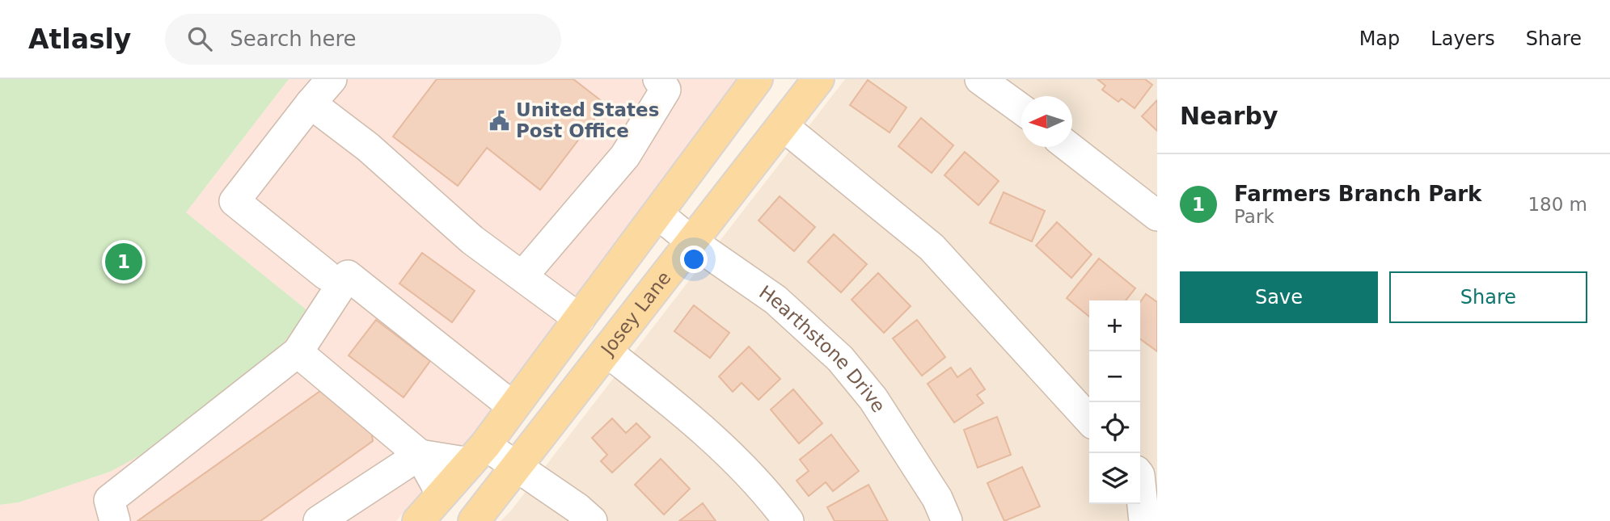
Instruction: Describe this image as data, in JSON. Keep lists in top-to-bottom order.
{
  "streets": {
    "main road": ["Josey Lane"],
    "street": ["Hearthstone Drive"]
  },
  "crossings": [
    ["Josey Lane", "Hearthstone Drive"]
  ],
  "places": {
    "public building": ["United States Post Office"]
  },
  "north": "left",
  "page": {
    "header": "Atlasly",
    "search": "Search here",
    "nav": ["Map", "Layers", "Share"],
    "heading": "Nearby",
    "list": [
      {
        "mark": "1",
        "name": "Farmers Branch Park",
        "note": "Park",
        "value": "180 m"
      }
    ],
    "pins": "1",
    "buttons": ["Save", "Share"],
    "map_buttons": ["+", "−"]
  }
}
